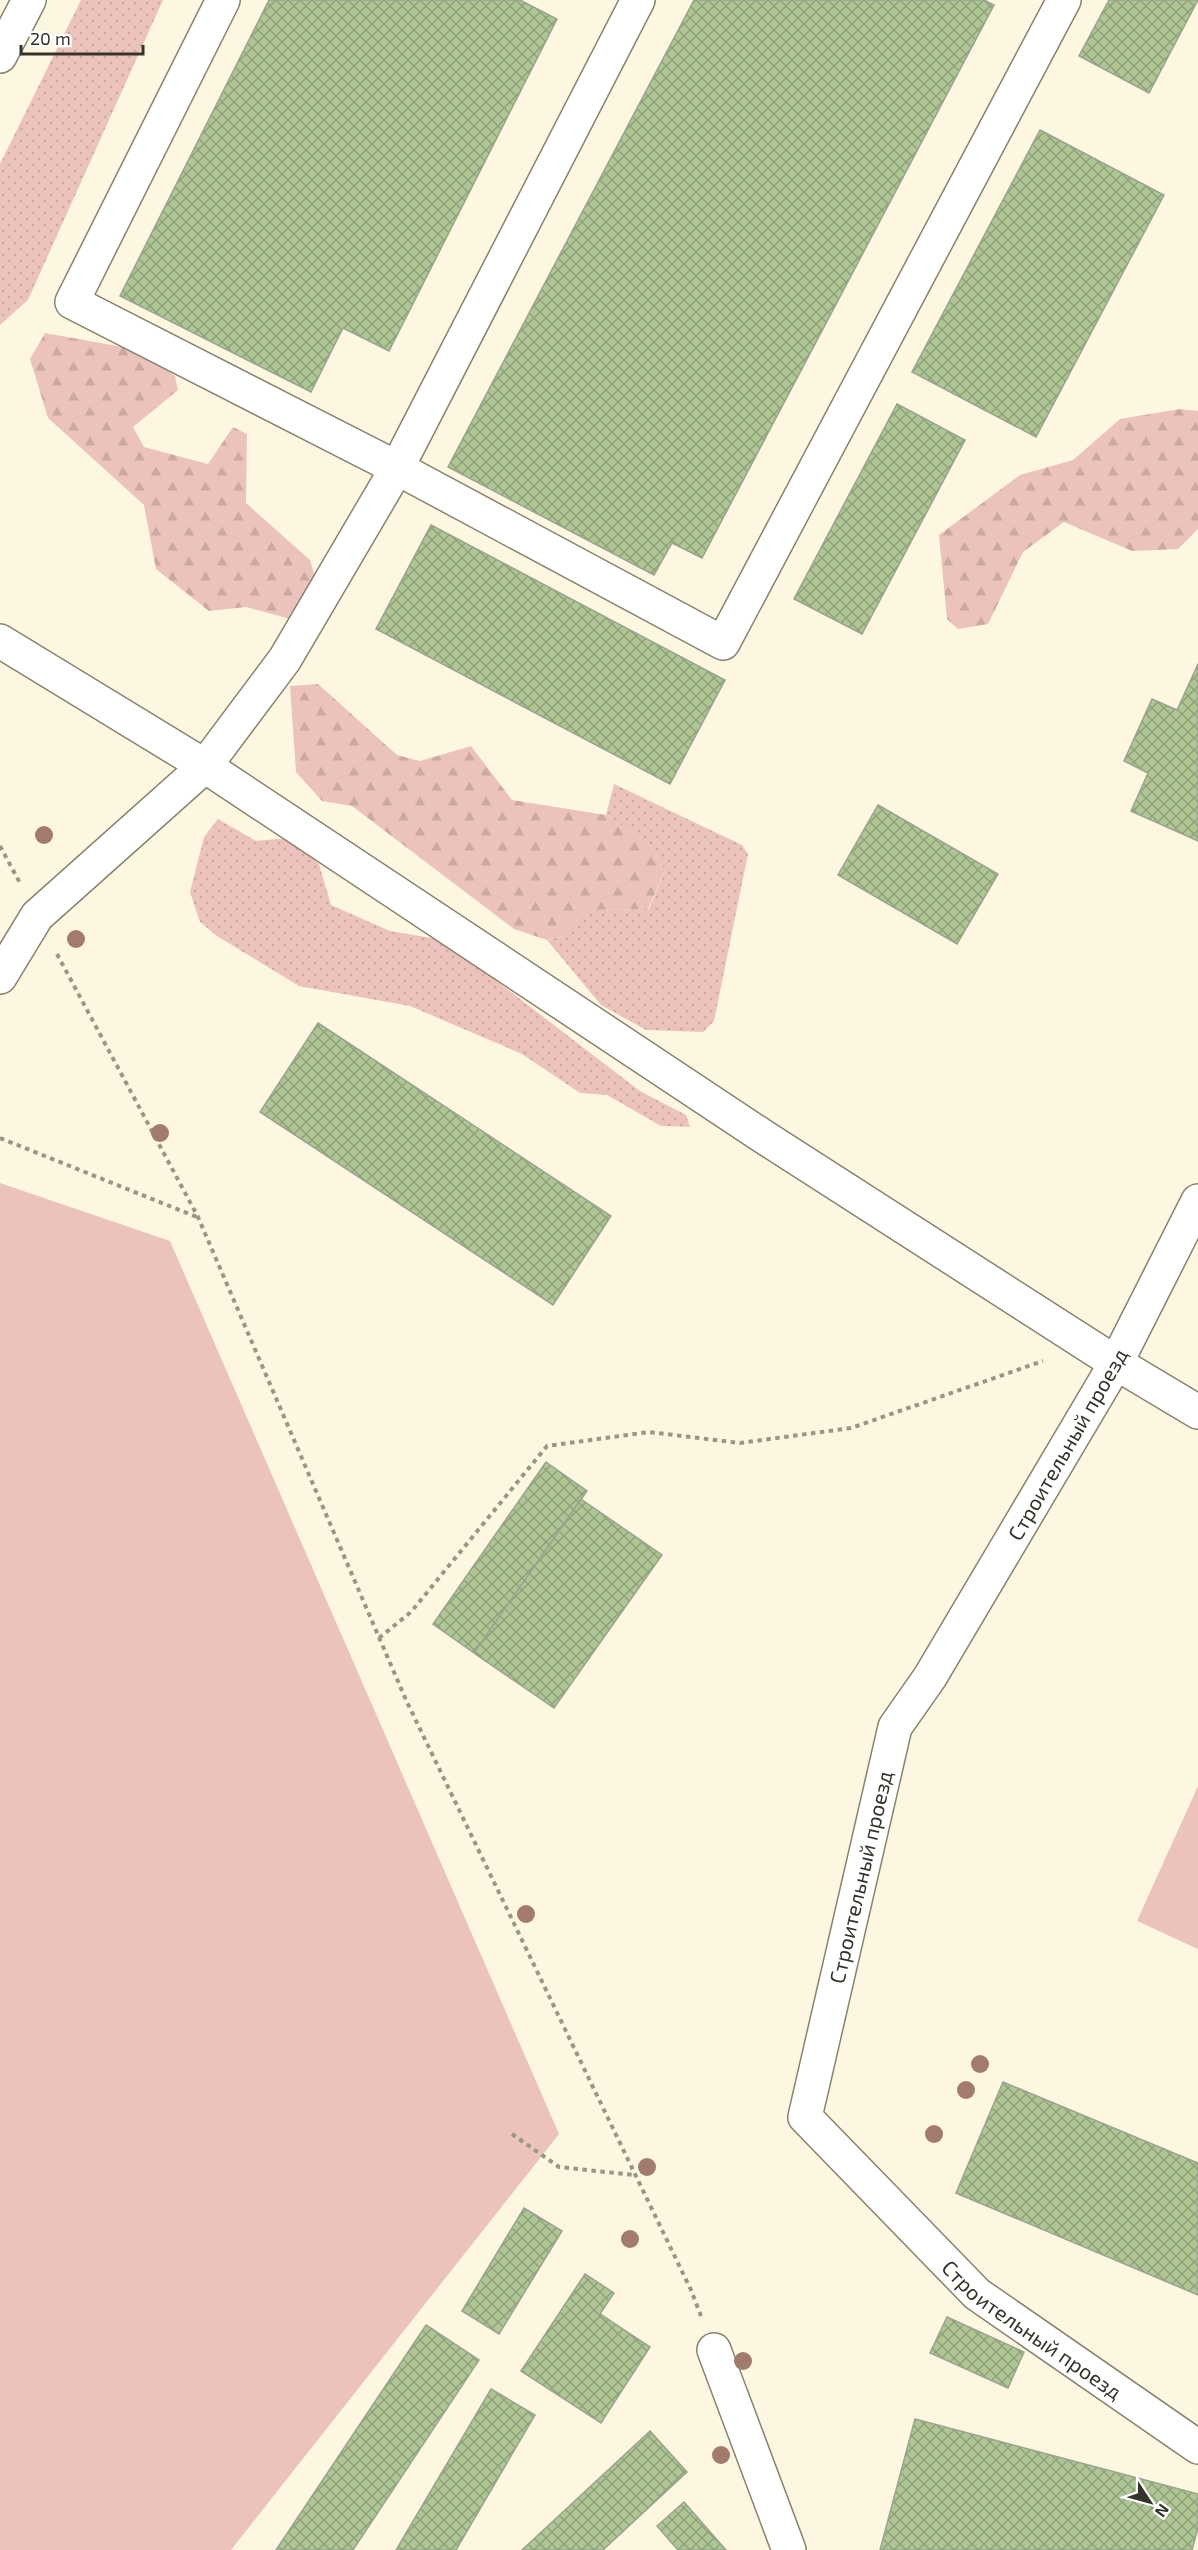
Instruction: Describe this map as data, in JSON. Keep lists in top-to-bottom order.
{
  "streets": {
    "street": ["Строительный проезд"]
  },
  "scale_bar": "20 m",
  "north": "bottom right"
}
